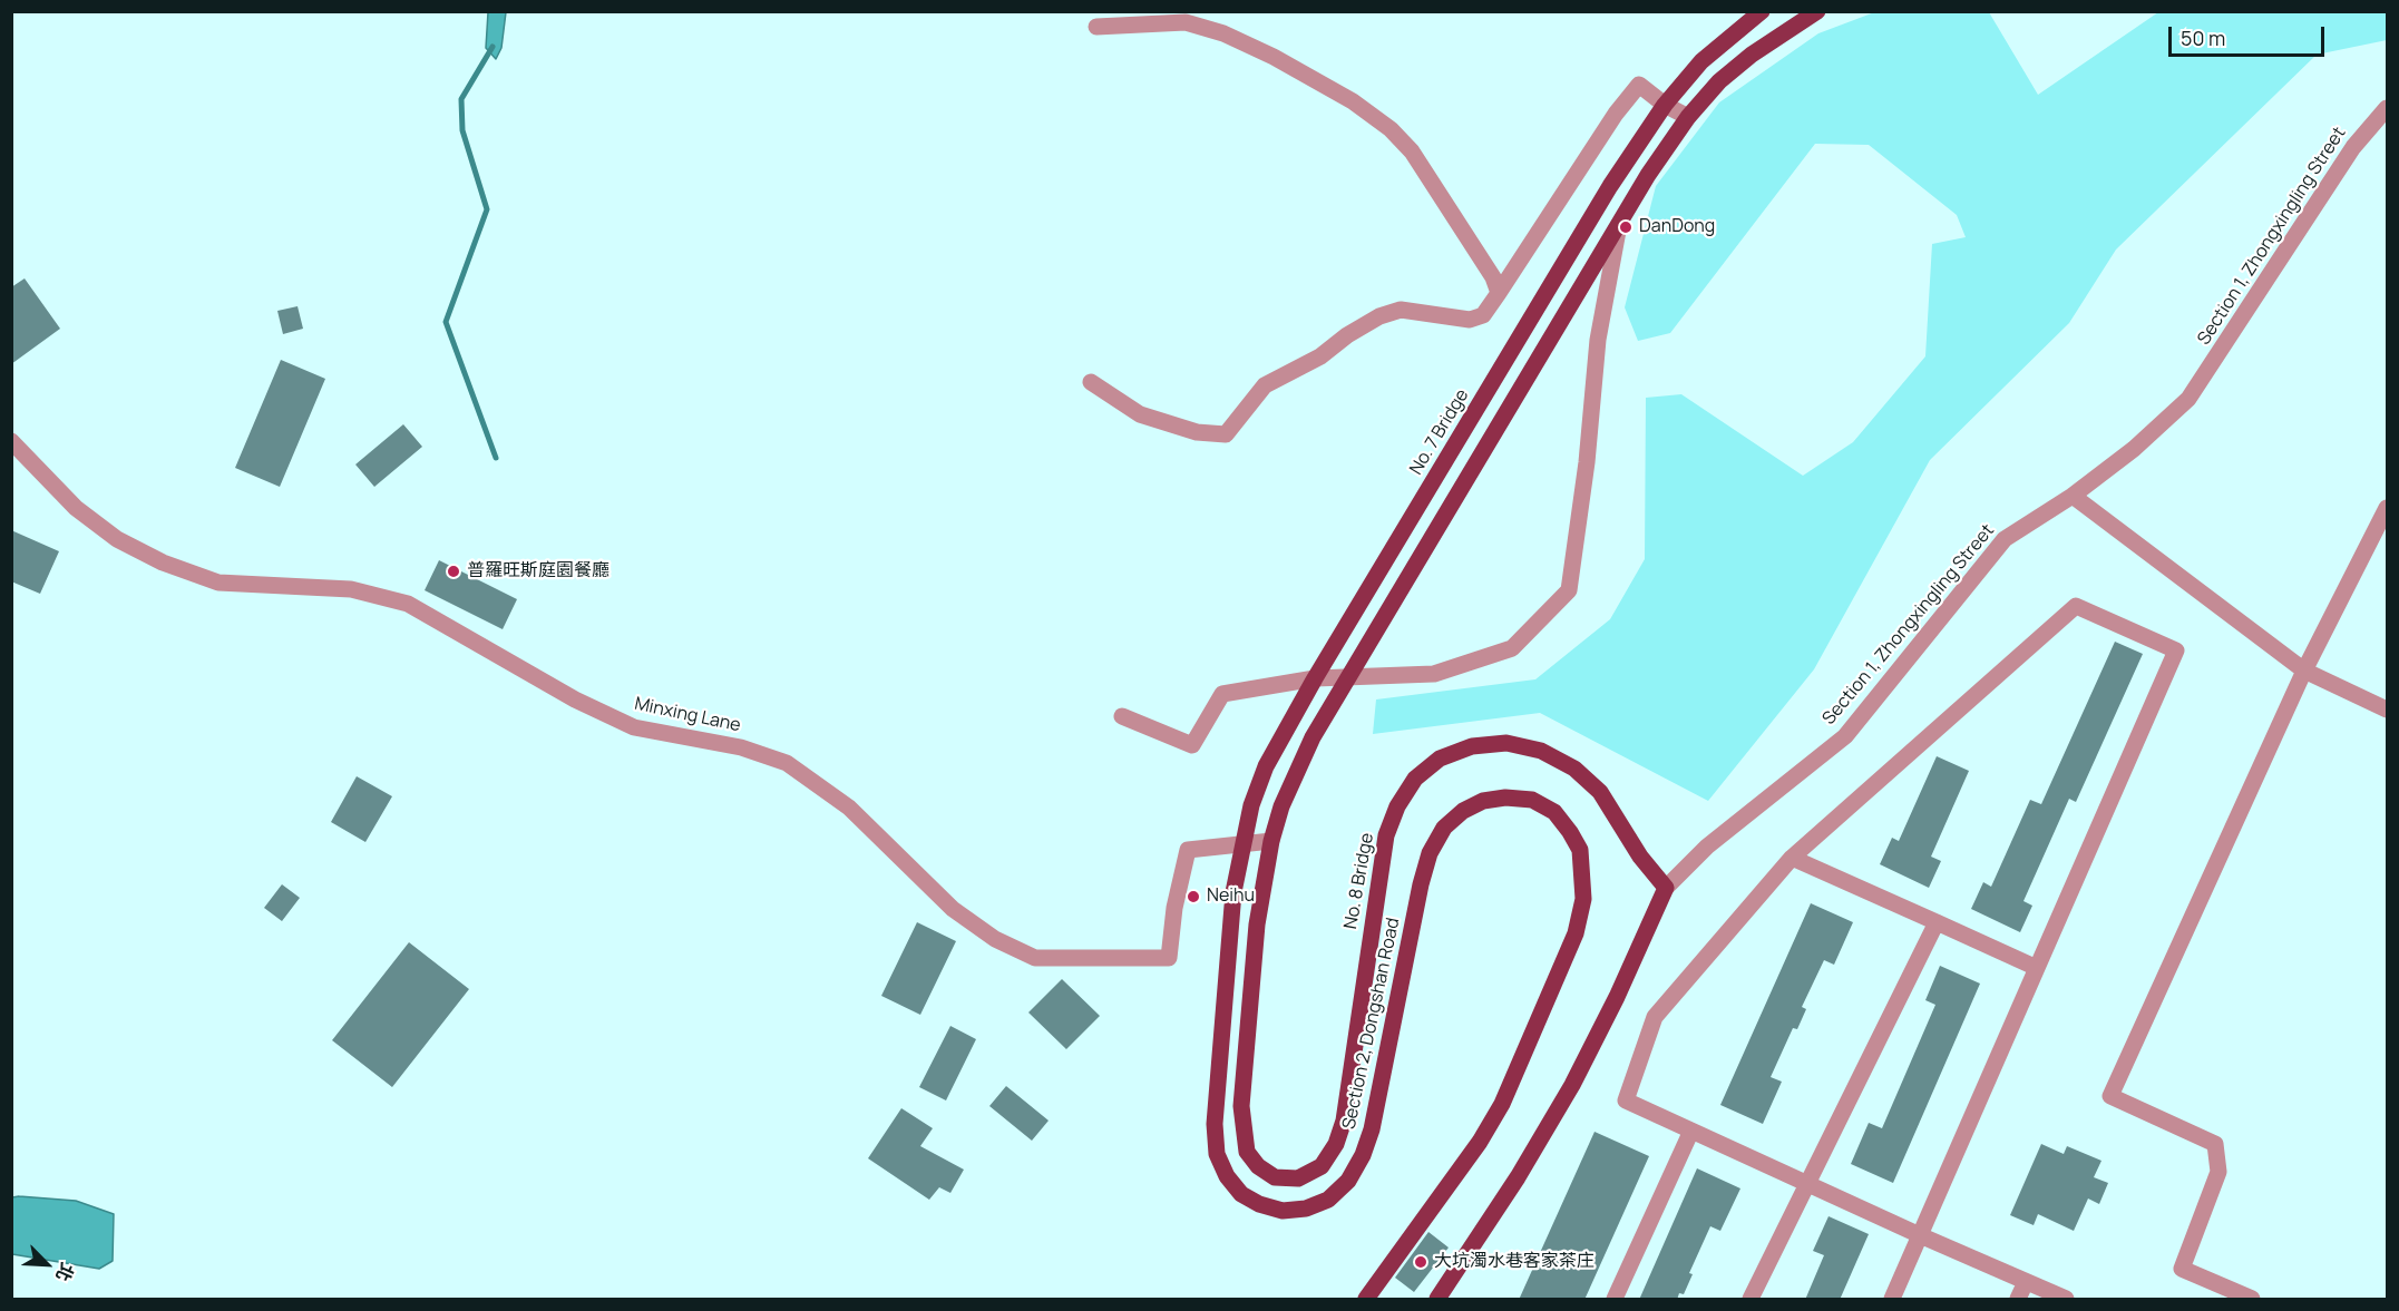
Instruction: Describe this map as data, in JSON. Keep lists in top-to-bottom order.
{
  "streets": {
    "main road": [
      "Section 1, Zhongxingling Street",
      "No. 7 Bridge",
      "No. 8 Bridge",
      "Section 2, Dongshan Road"
    ],
    "street": ["Minxing Lane"]
  },
  "crossings": [
    ["Section 1, Zhongxingling Street", "No. 8 Bridge"],
    ["No. 7 Bridge", "Section 2, Dongshan Road"],
    ["Minxing Lane", "Section 2, Dongshan Road"],
    ["No. 8 Bridge", "Section 2, Dongshan Road"]
  ],
  "places": [
    "DanDong",
    "普羅旺斯庭園餐廳",
    "Neihu",
    "大坑濁水巷客家茶庄"
  ],
  "scale_bar": "50 m",
  "north": "bottom right"
}
